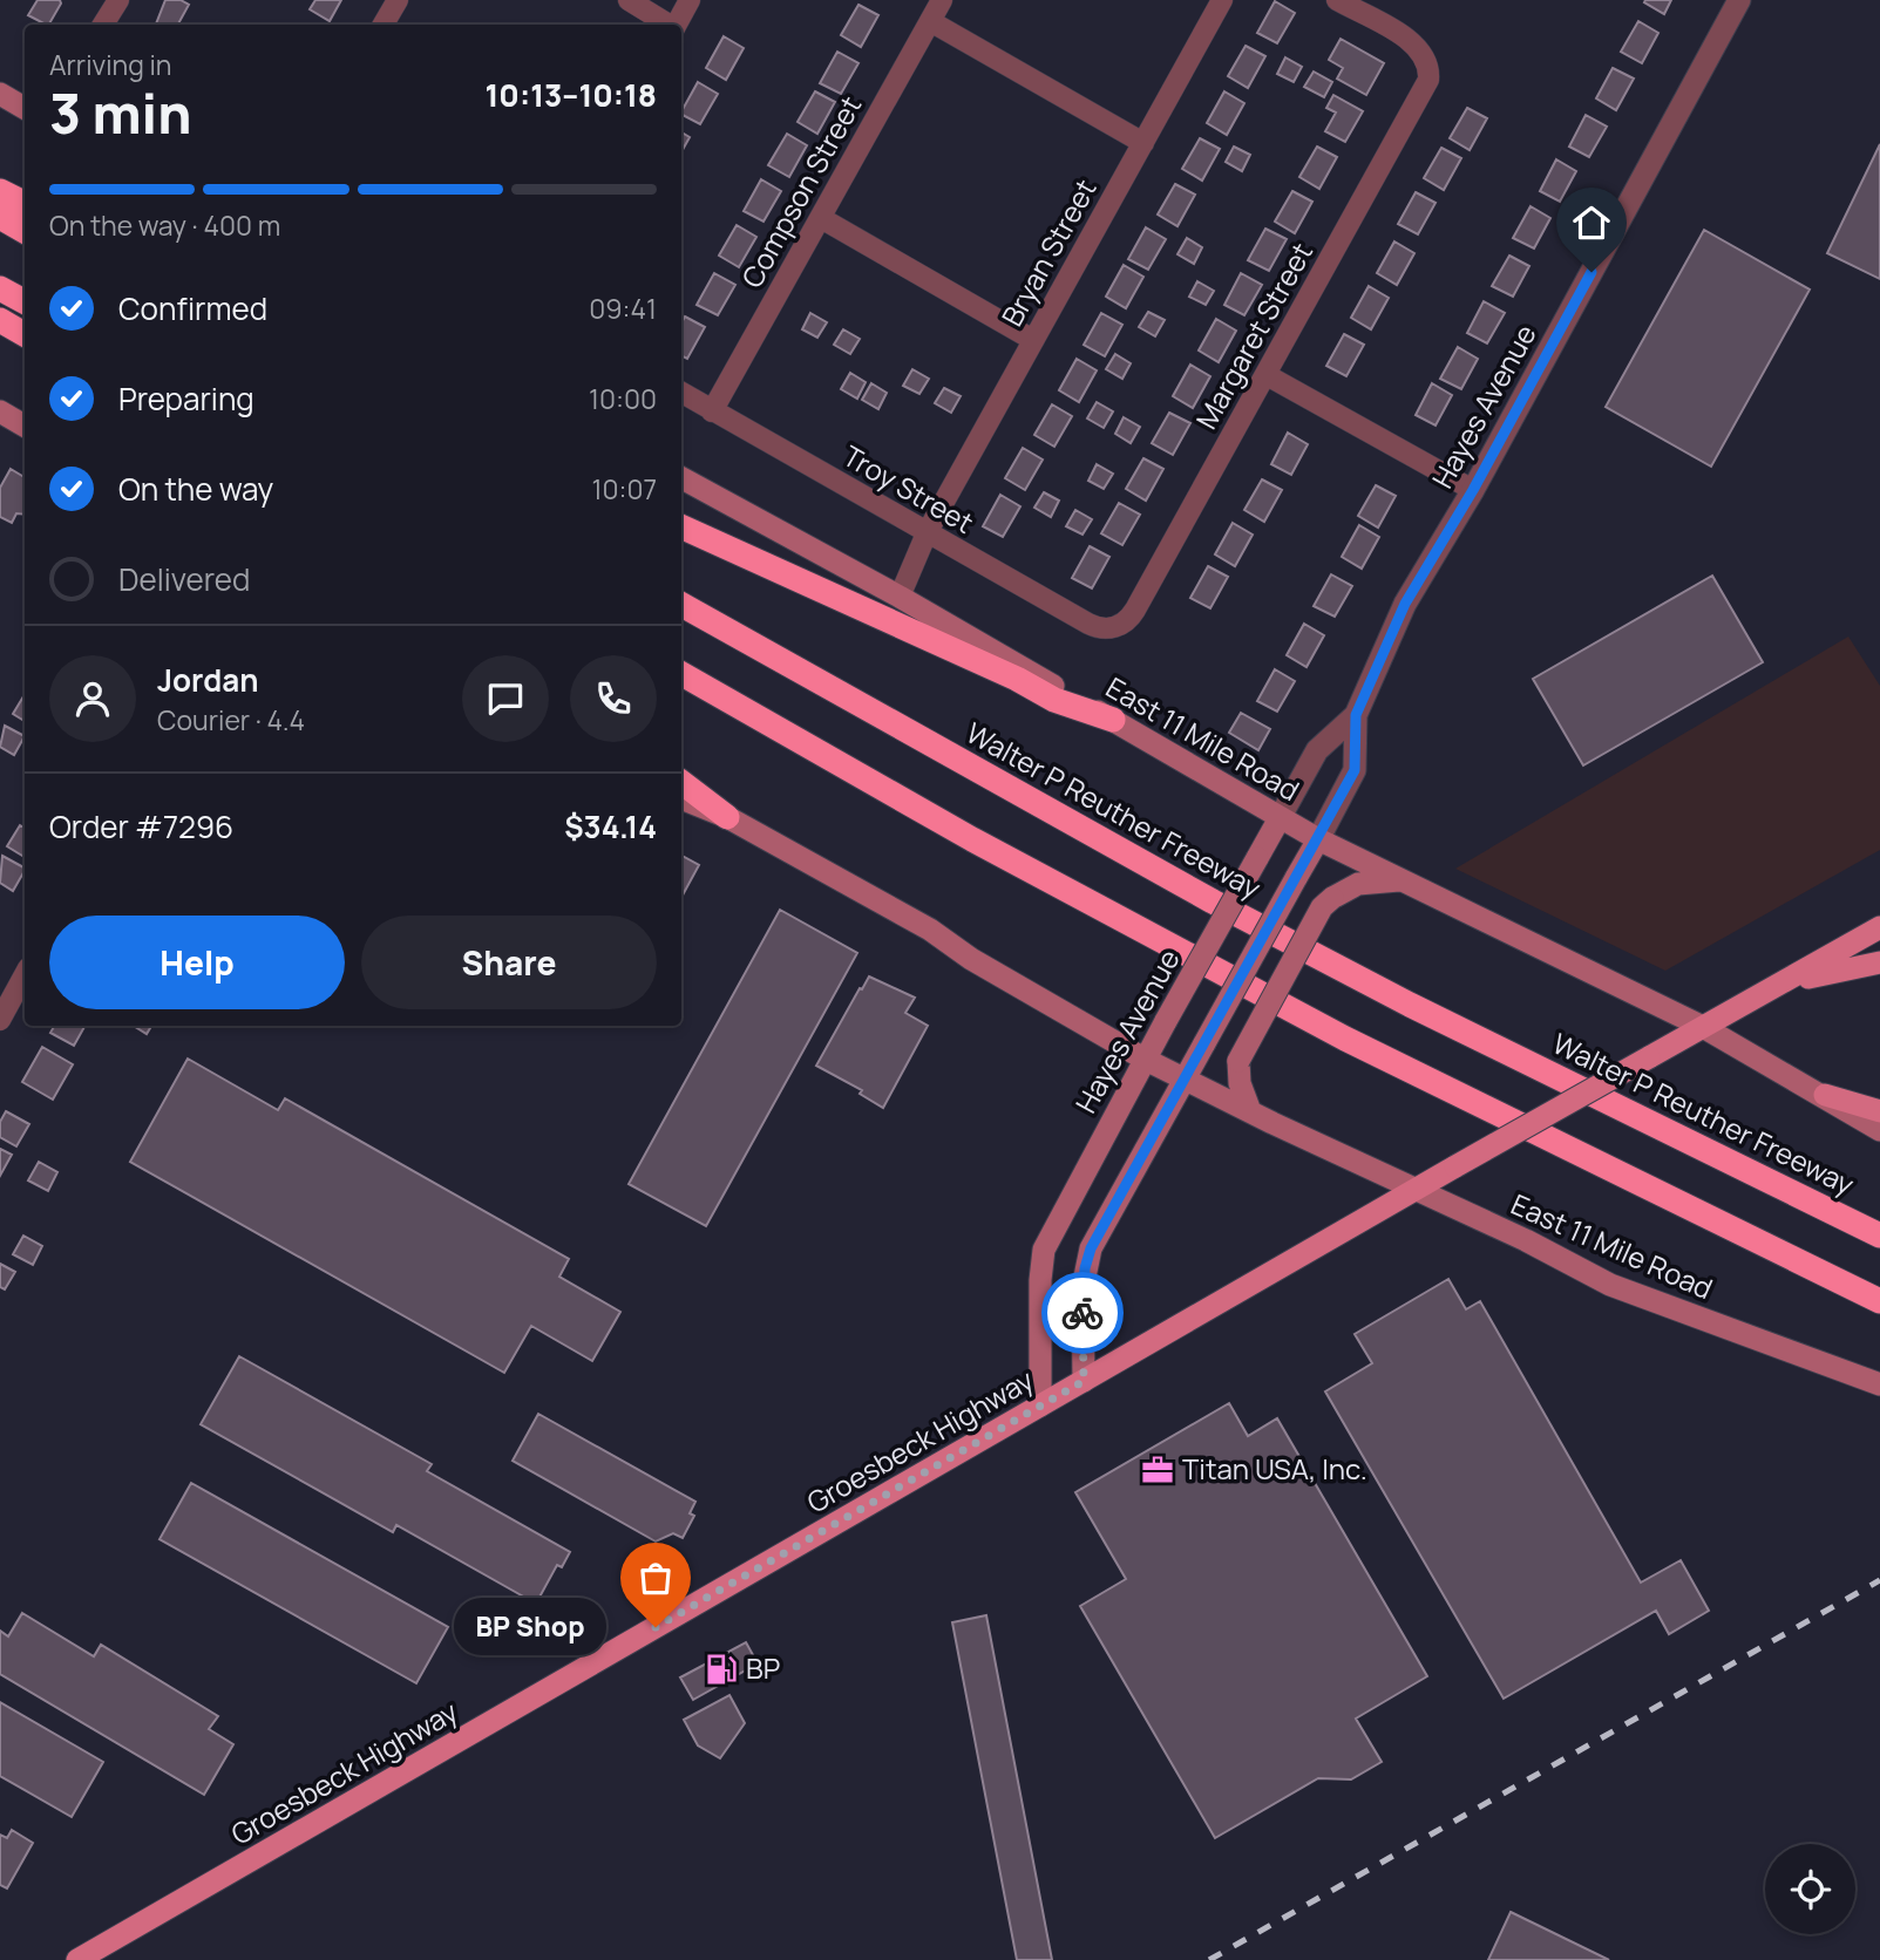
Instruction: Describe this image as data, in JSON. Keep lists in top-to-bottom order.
{
  "streets": {
    "highway": ["Walter P Reuther Freeway"],
    "main road": ["Hayes Avenue", "East 11 Mile Road", "Groesbeck Highway"],
    "street": [
      "Compson Street",
      "Bryan Street",
      "Margaret Street",
      "Troy Street"
    ]
  },
  "crossings": [
    ["Compson Street", "Troy Street"],
    ["Bryan Street", "Troy Street"],
    ["Bryan Street", "East 11 Mile Road"],
    ["Margaret Street", "Troy Street"],
    ["Hayes Avenue", "East 11 Mile Road"],
    ["Hayes Avenue", "Groesbeck Highway"],
    ["East 11 Mile Road", "Groesbeck Highway"]
  ],
  "places": {
    "office": ["Titan USA, Inc."],
    "other": ["BP Shop"],
    "fuel station": ["BP"]
  },
  "page": {
    "heading": ["3 min", "Arriving in", "10:13–10:18"],
    "panel": [
      "Jordan",
      "Courier · 4.4",
      "Order #7296",
      "$34.14"
    ],
    "bar": "On the way · 400 m",
    "list": [
      ["Confirmed", "09:41"],
      ["Preparing", "10:00"],
      ["On the way", "10:07"],
      "Delivered"
    ],
    "buttons": ["Help", "Share"],
    "bubble": "BP Shop"
  }
}
